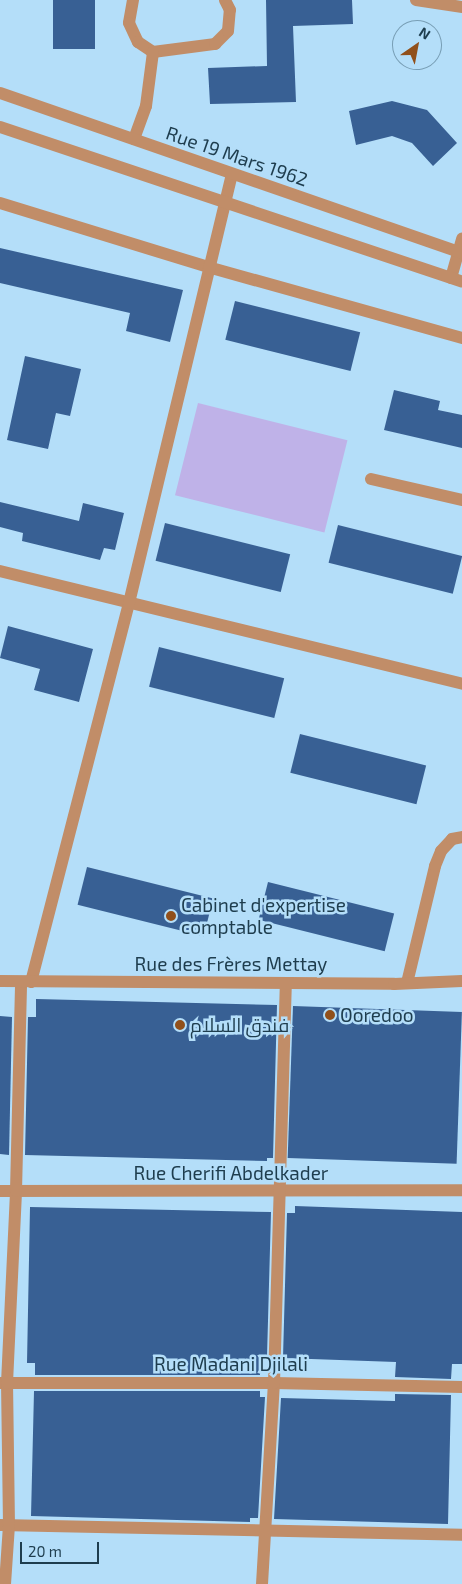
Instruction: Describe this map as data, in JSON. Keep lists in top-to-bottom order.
{
  "streets": {
    "street": [
      "Rue 19 Mars 1962",
      "Rue des Frères Mettay",
      "Rue Cherifi Abdelkader",
      "Rue Madani Djilali"
    ]
  },
  "places": ["Cabinet d'expertise comptable", "Ooredoo", "فندق السلام"],
  "scale_bar": "20 m",
  "north": "top right"
}
